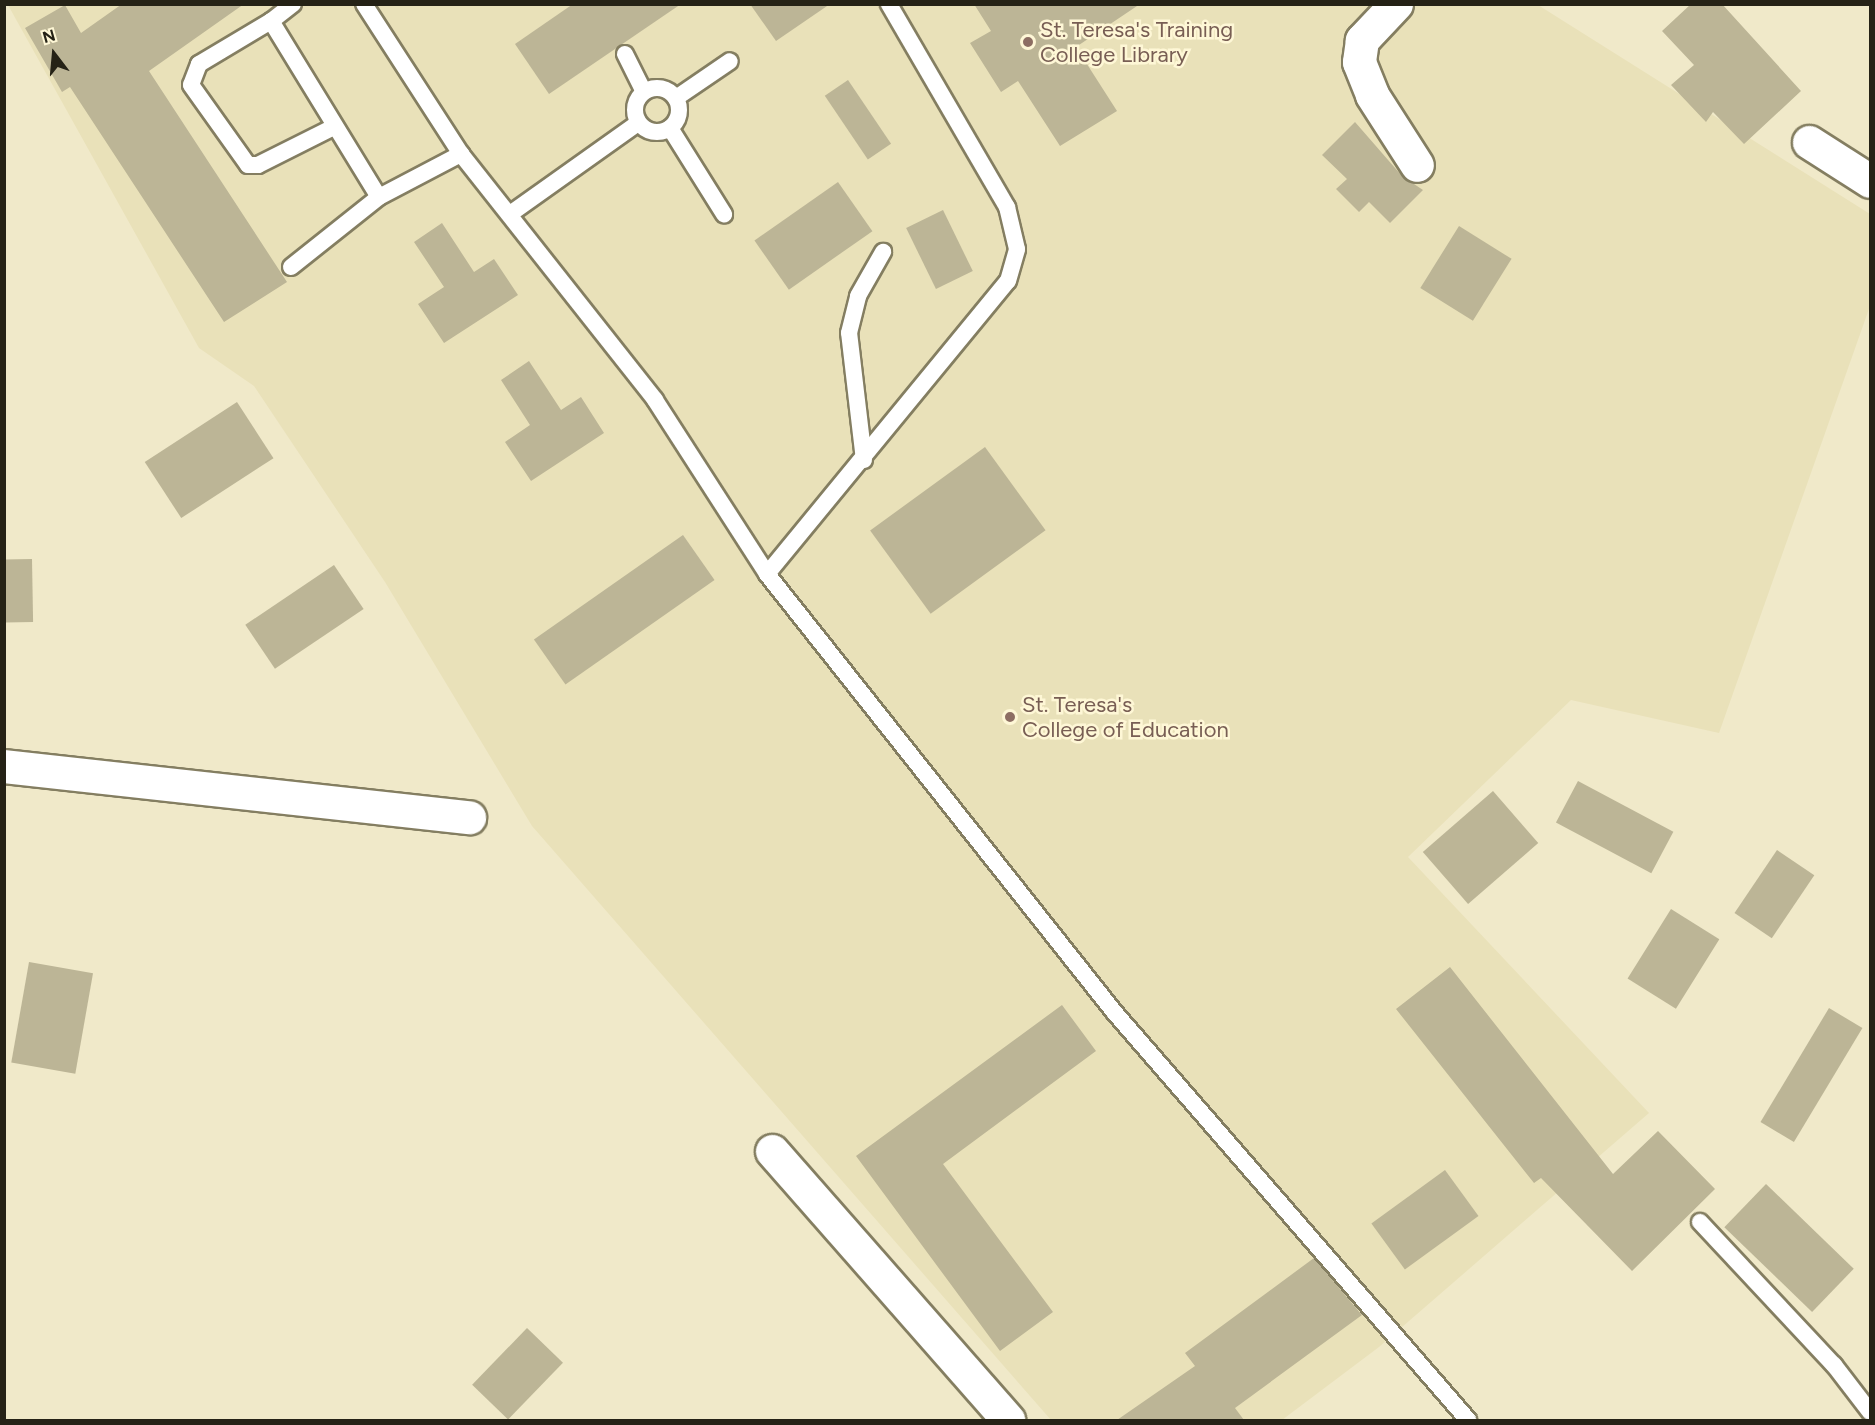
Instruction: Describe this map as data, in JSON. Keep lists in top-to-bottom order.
{
  "places": ["St. Teresa's Training College Library", "St. Teresa's College of Education"],
  "north": "top"
}
